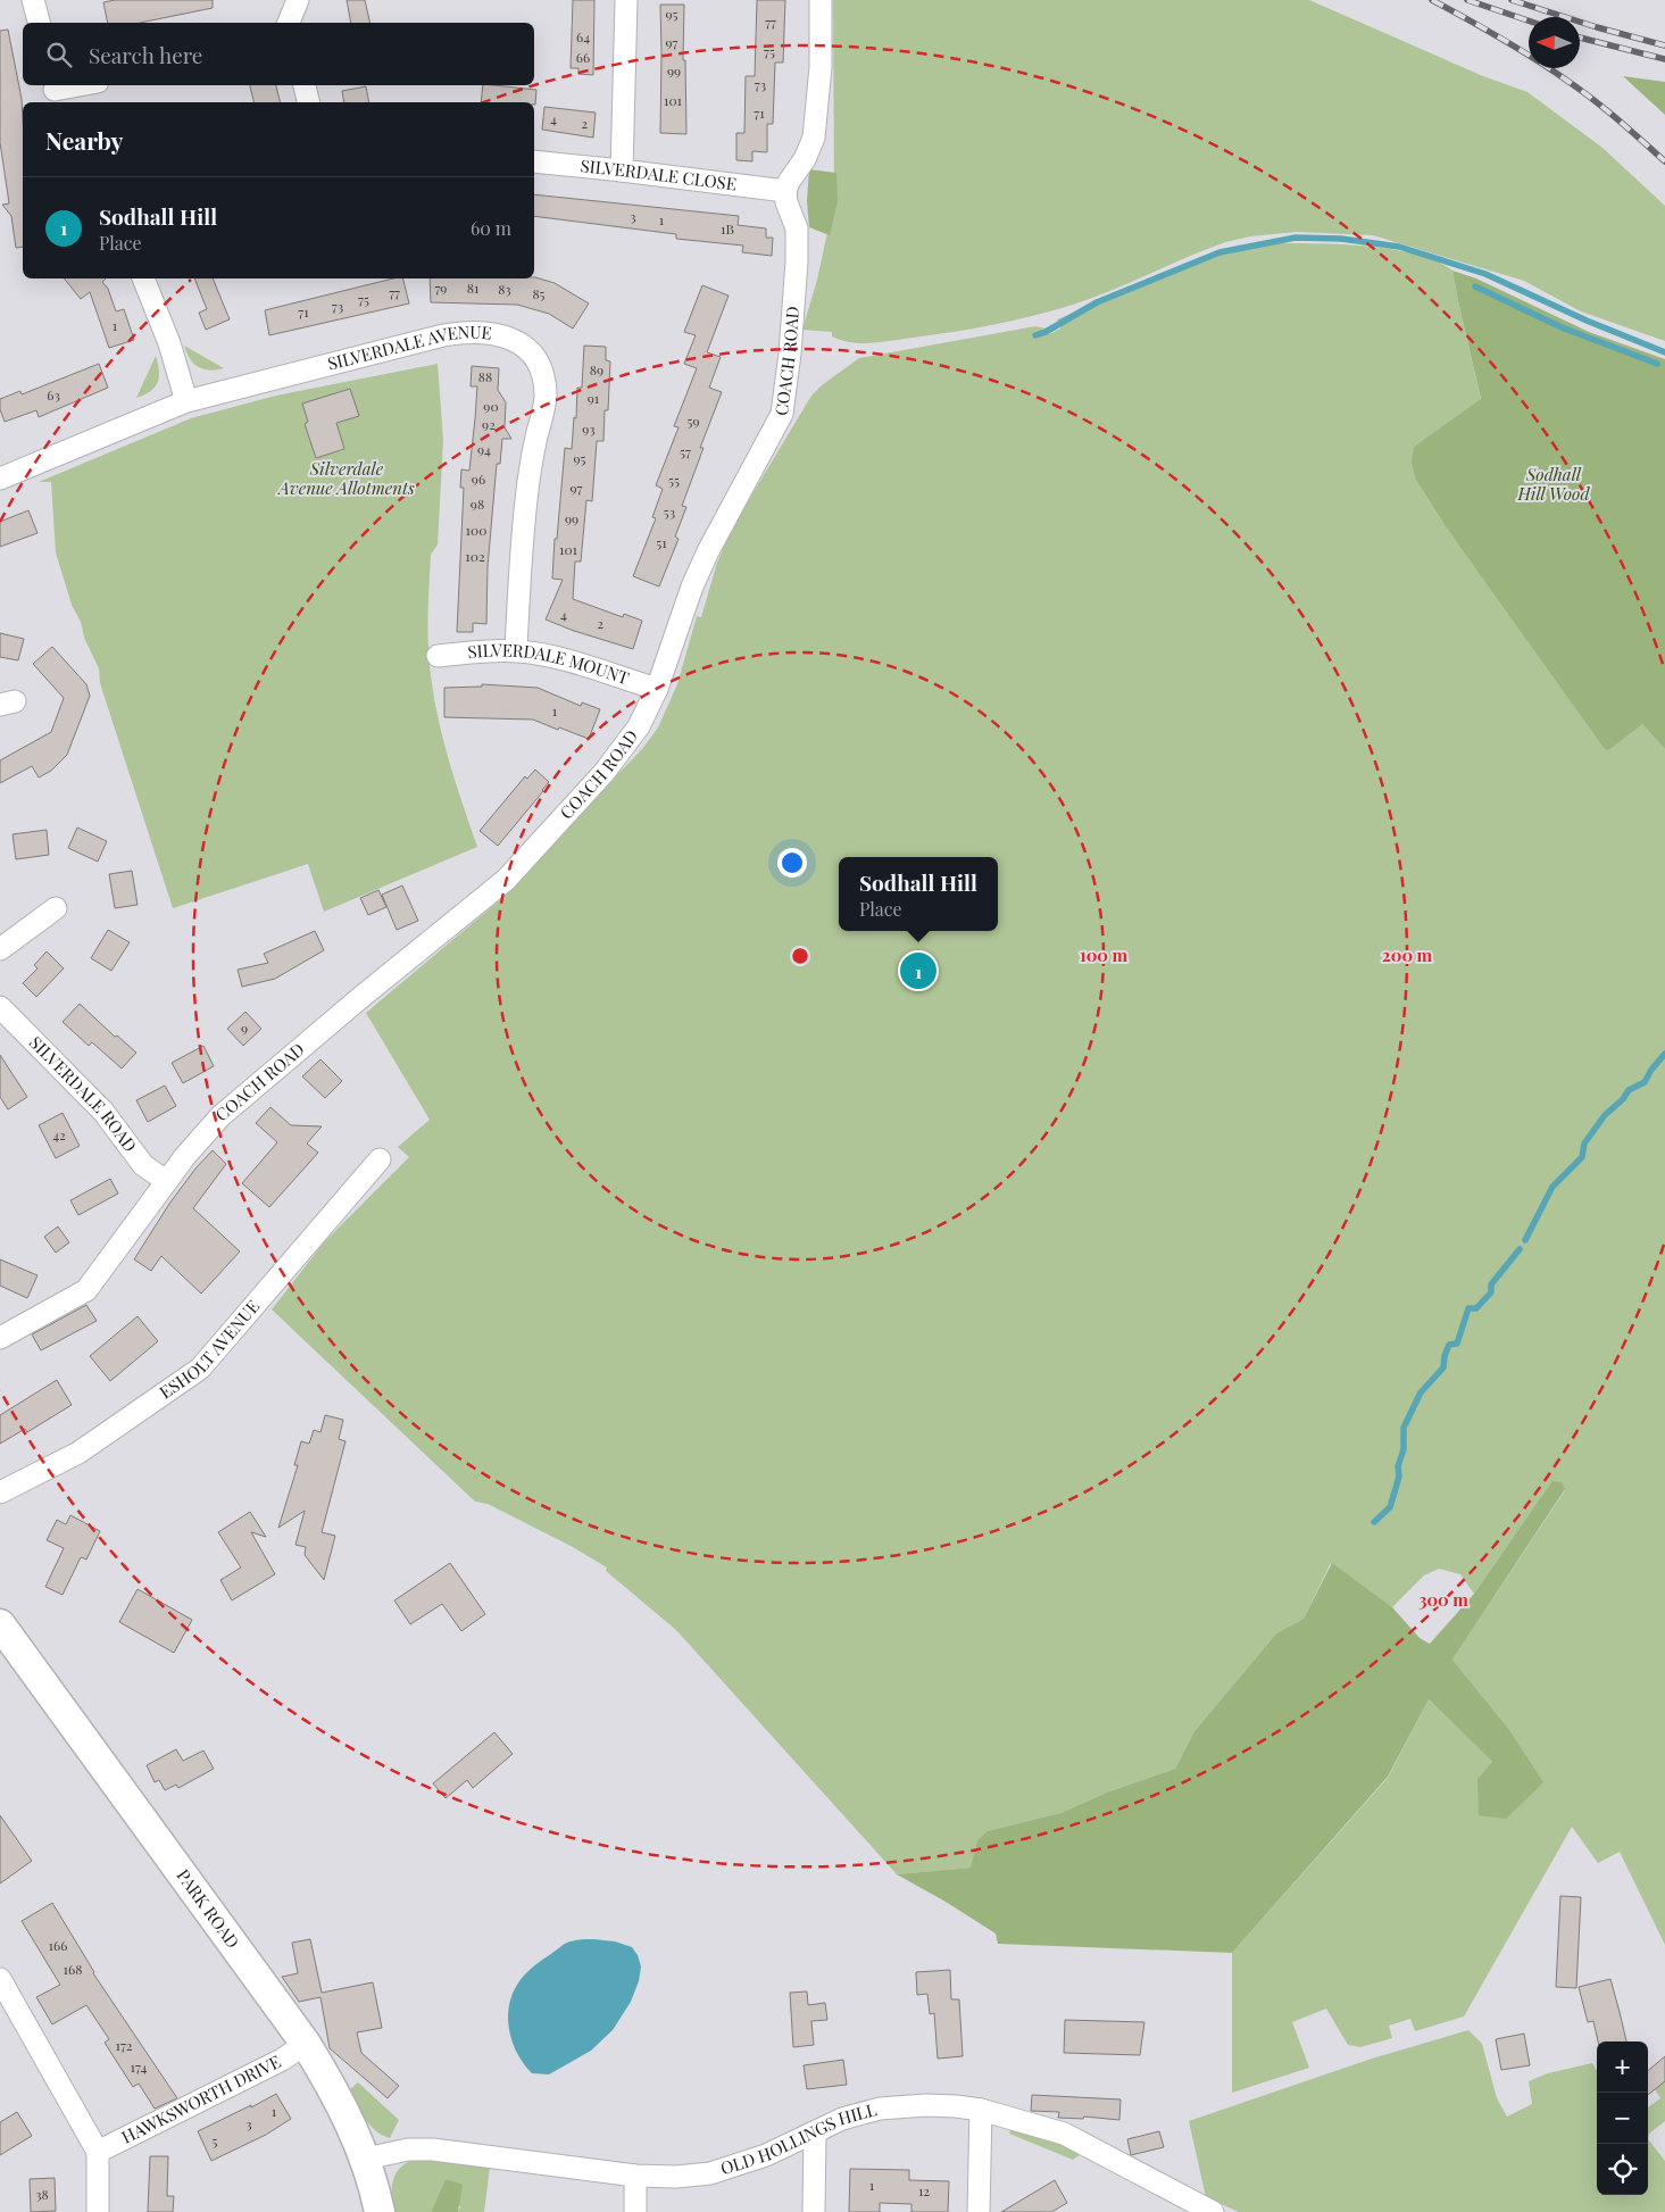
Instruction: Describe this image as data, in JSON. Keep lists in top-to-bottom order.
{
  "streets": {
    "main road": ["PARK ROAD"],
    "street": [
      "SILVERDALE CLOSE",
      "SILVERDALE AVENUE",
      "COACH ROAD",
      "SILVERDALE MOUNT",
      "SILVERDALE ROAD",
      "ESHOLT AVENUE",
      "HAWKSWORTH DRIVE",
      "OLD HOLLINGS HILL"
    ]
  },
  "crossings": [
    ["SILVERDALE CLOSE", "COACH ROAD"],
    ["SILVERDALE AVENUE", "SILVERDALE MOUNT"],
    ["COACH ROAD", "SILVERDALE MOUNT"],
    ["COACH ROAD", "SILVERDALE ROAD"],
    ["PARK ROAD", "HAWKSWORTH DRIVE"],
    ["PARK ROAD", "OLD HOLLINGS HILL"]
  ],
  "parks": ["Silverdale Avenue Allotments", "Sodhall Hill Wood"],
  "house_numbers": [
    "95",
    "77",
    "64",
    "97",
    "75",
    "66",
    "99",
    "73",
    "101",
    "71",
    "4",
    "2",
    "3",
    "1",
    "1B",
    "79",
    "81",
    "83",
    "77",
    "85",
    "75",
    "73",
    "71",
    "1",
    "89",
    "88",
    "63",
    "91",
    "90",
    "59",
    "92",
    "93",
    "94",
    "57",
    "95",
    "96",
    "55",
    "97",
    "98",
    "53",
    "99",
    "100",
    "51",
    "101",
    "102",
    "4",
    "2",
    "1",
    "9",
    "42",
    "166",
    "168",
    "172",
    "174",
    "1",
    "3",
    "5",
    "1",
    "12",
    "38"
  ],
  "north": "left",
  "page": {
    "search": "Search here",
    "heading": "Nearby",
    "list": [
      {
        "mark": "1",
        "name": "Sodhall Hill",
        "note": "Place",
        "value": "60 m"
      }
    ],
    "popup": ["Sodhall Hill", "Place"],
    "pins": "1",
    "map_buttons": ["+", "−"]
  },
  "rings": ["100 m", "200 m", "300 m"]
}
